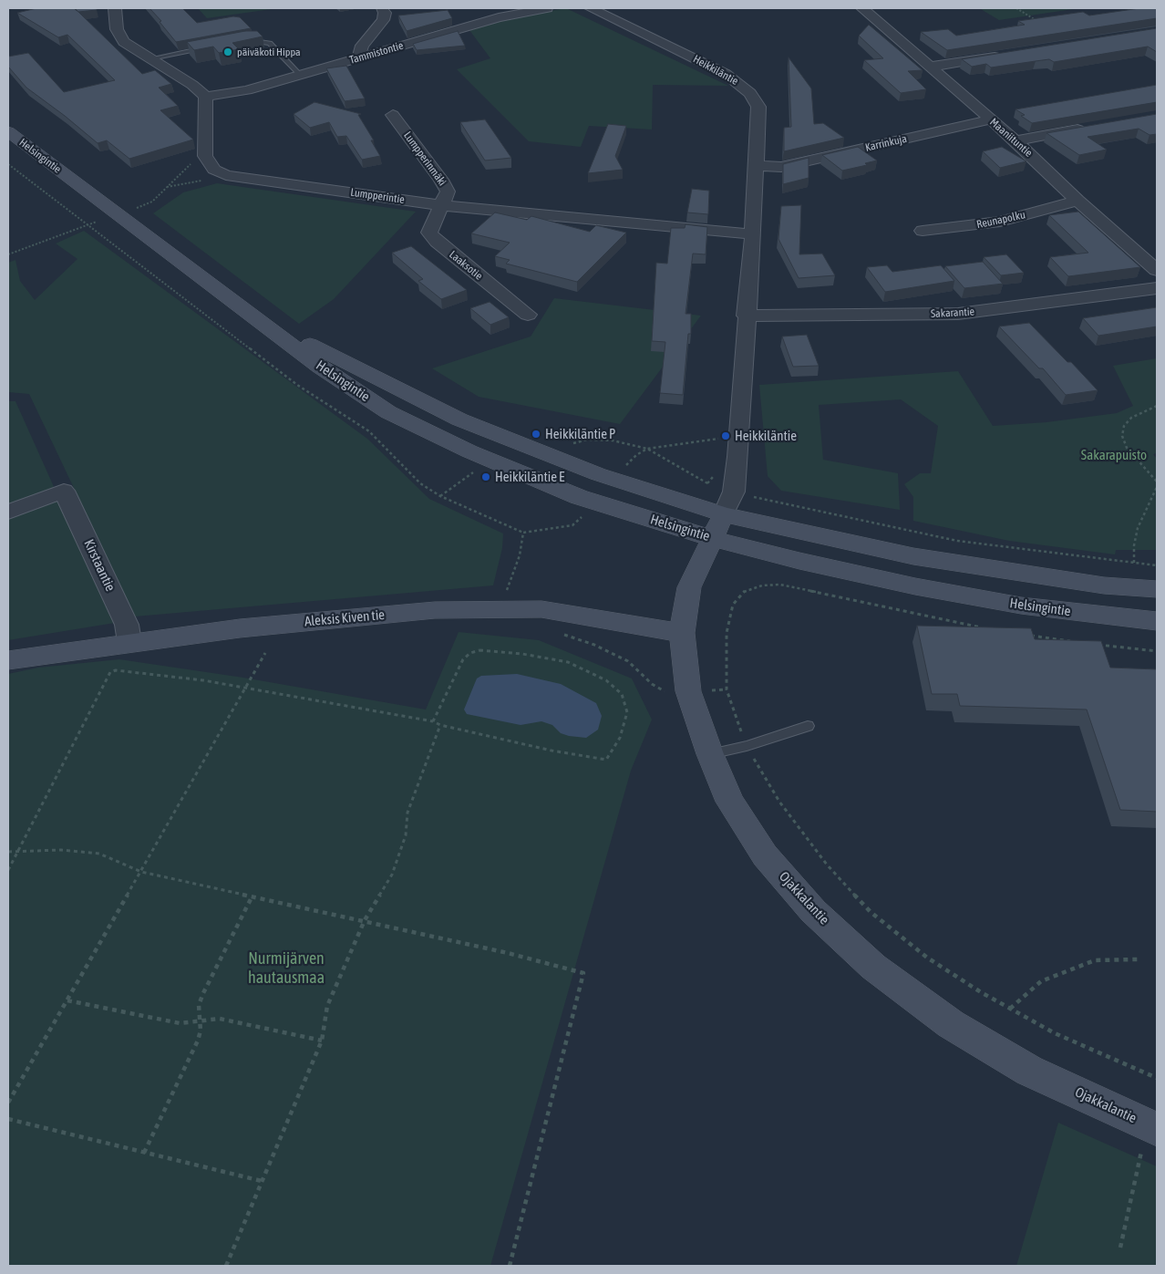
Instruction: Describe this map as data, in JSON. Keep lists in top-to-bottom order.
{
  "streets": {
    "main road": ["Helsingintie", "Aleksis Kiven tie", "Ojakkalantie"],
    "street": [
      "Tammistontie",
      "Heikkiläntie",
      "Maaniituntie",
      "Karrinkuja",
      "Lumpperinmäki",
      "Lumpperintie",
      "Reunapolku",
      "Laaksotie",
      "Sakarantie",
      "Kirstaantie"
    ]
  },
  "crossings": [
    ["Heikkiläntie", "Karrinkuja"],
    ["Heikkiläntie", "Helsingintie"],
    ["Heikkiläntie", "Lumpperintie"],
    ["Heikkiläntie", "Sakarantie"],
    ["Heikkiläntie", "Ojakkalantie"],
    ["Maaniituntie", "Karrinkuja"],
    ["Maaniituntie", "Reunapolku"],
    ["Helsingintie", "Ojakkalantie"],
    ["Lumpperinmäki", "Lumpperintie"],
    ["Lumpperinmäki", "Laaksotie"],
    ["Lumpperintie", "Laaksotie"],
    ["Kirstaantie", "Aleksis Kiven tie"],
    ["Aleksis Kiven tie", "Ojakkalantie"]
  ],
  "parks": ["Sakarapuisto", "Nurmijärven hautausmaa"],
  "places": [
    "päiväkoti Hippa",
    "Heikkiläntie P",
    "Heikkiläntie",
    "Heikkiläntie E"
  ]
}
